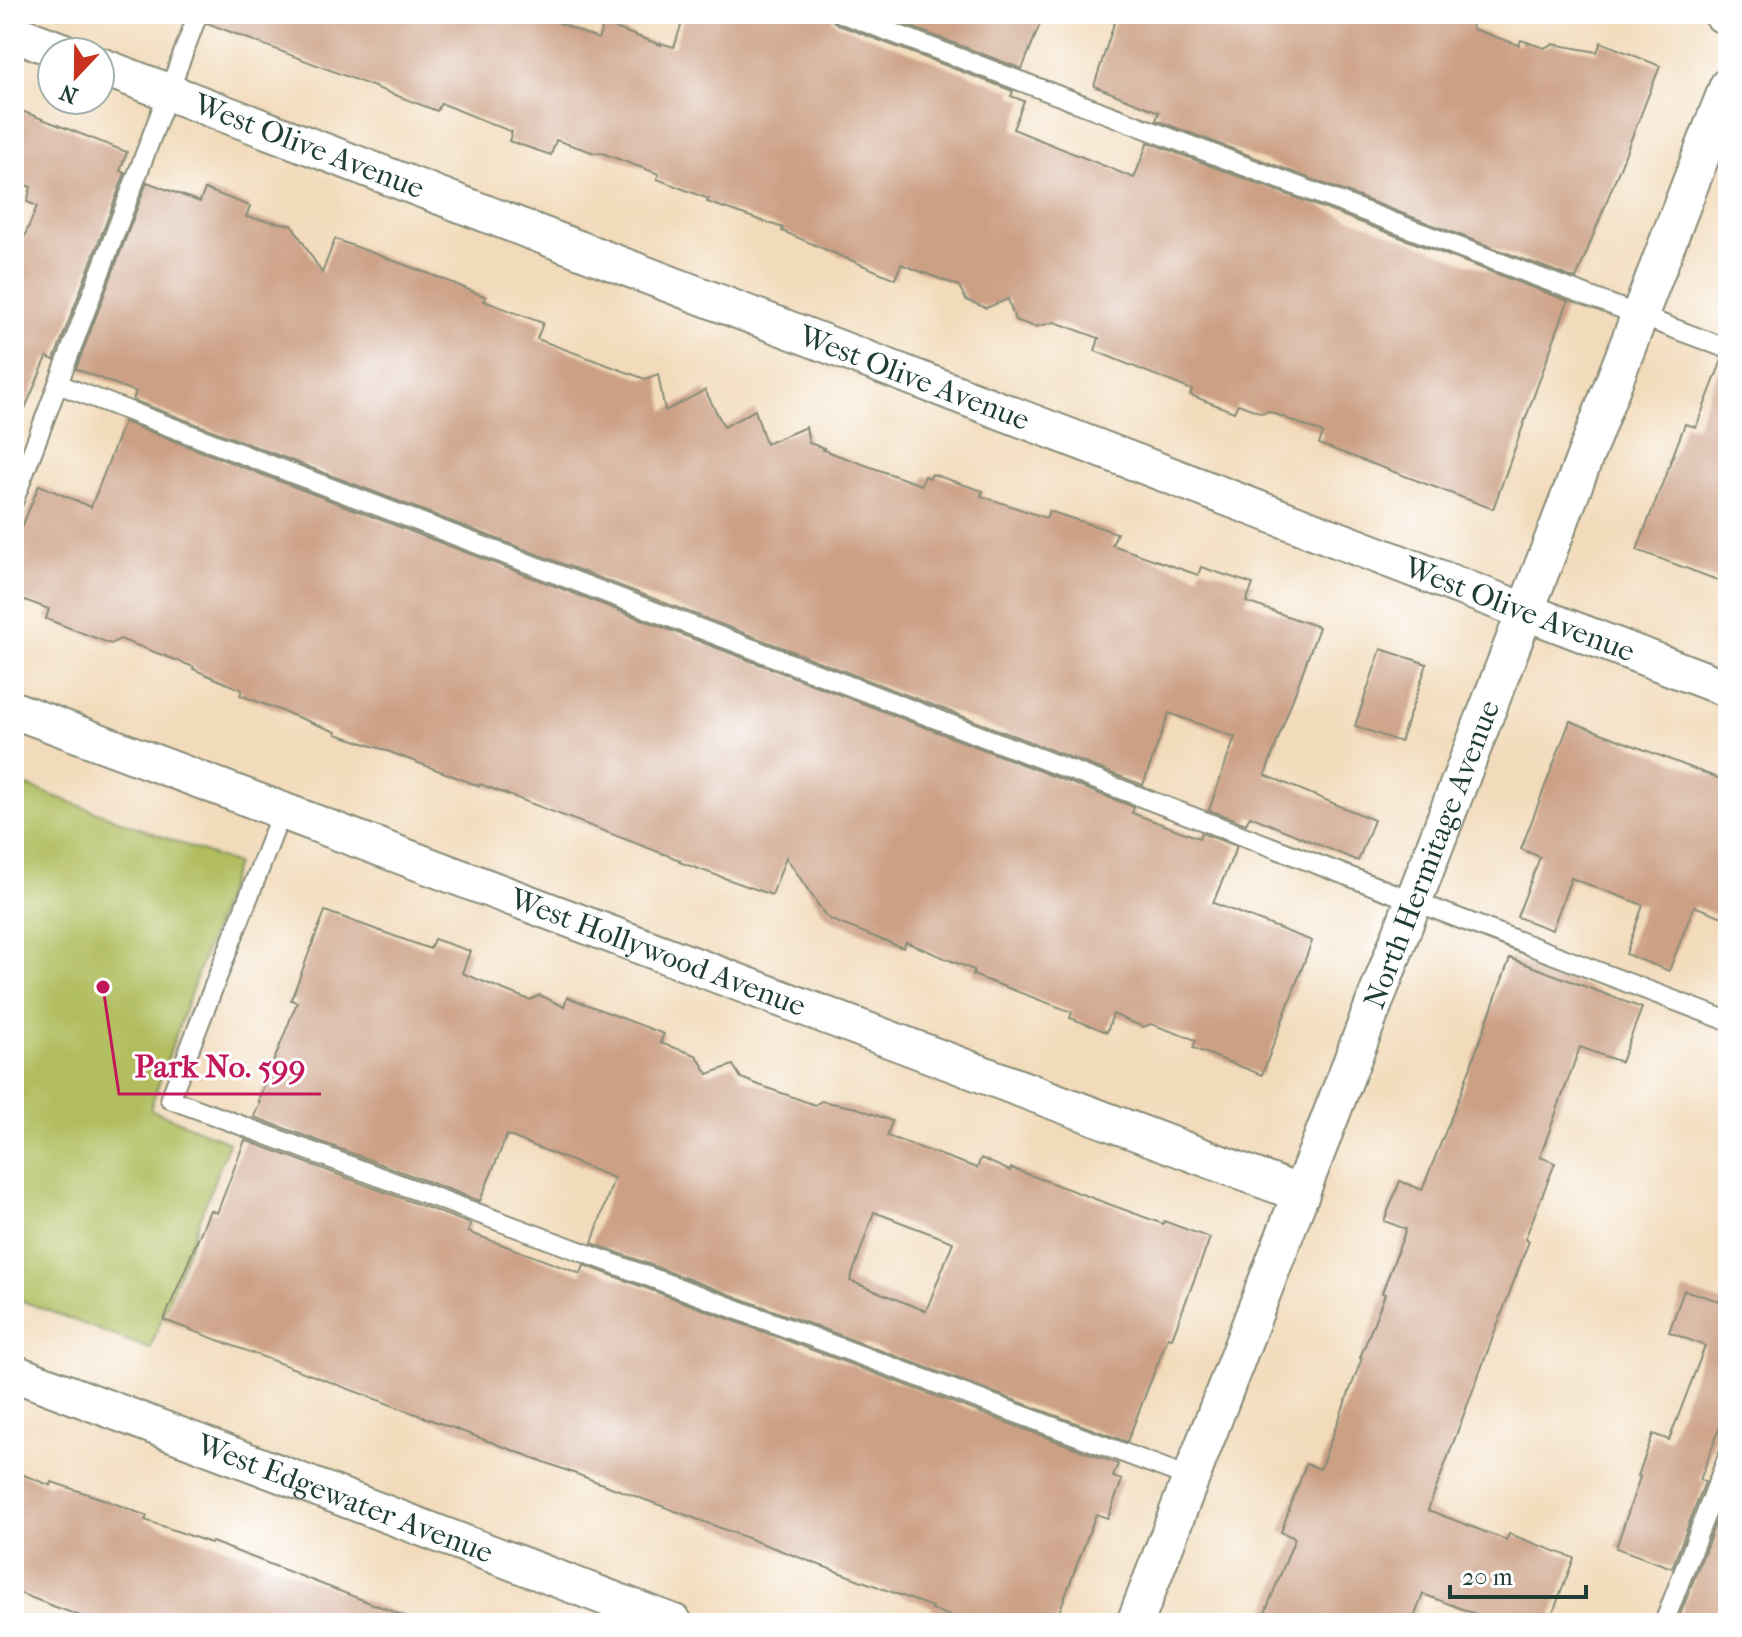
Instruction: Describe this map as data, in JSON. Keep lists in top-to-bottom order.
{
  "streets": {
    "street": [
      "West Olive Avenue",
      "North Hermitage Avenue",
      "West Hollywood Avenue",
      "West Edgewater Avenue"
    ]
  },
  "crossings": [
    ["West Olive Avenue", "North Hermitage Avenue"],
    ["North Hermitage Avenue", "West Hollywood Avenue"]
  ],
  "places": ["Park No. 599"],
  "scale_bar": "20 m",
  "north": "bottom"
}
